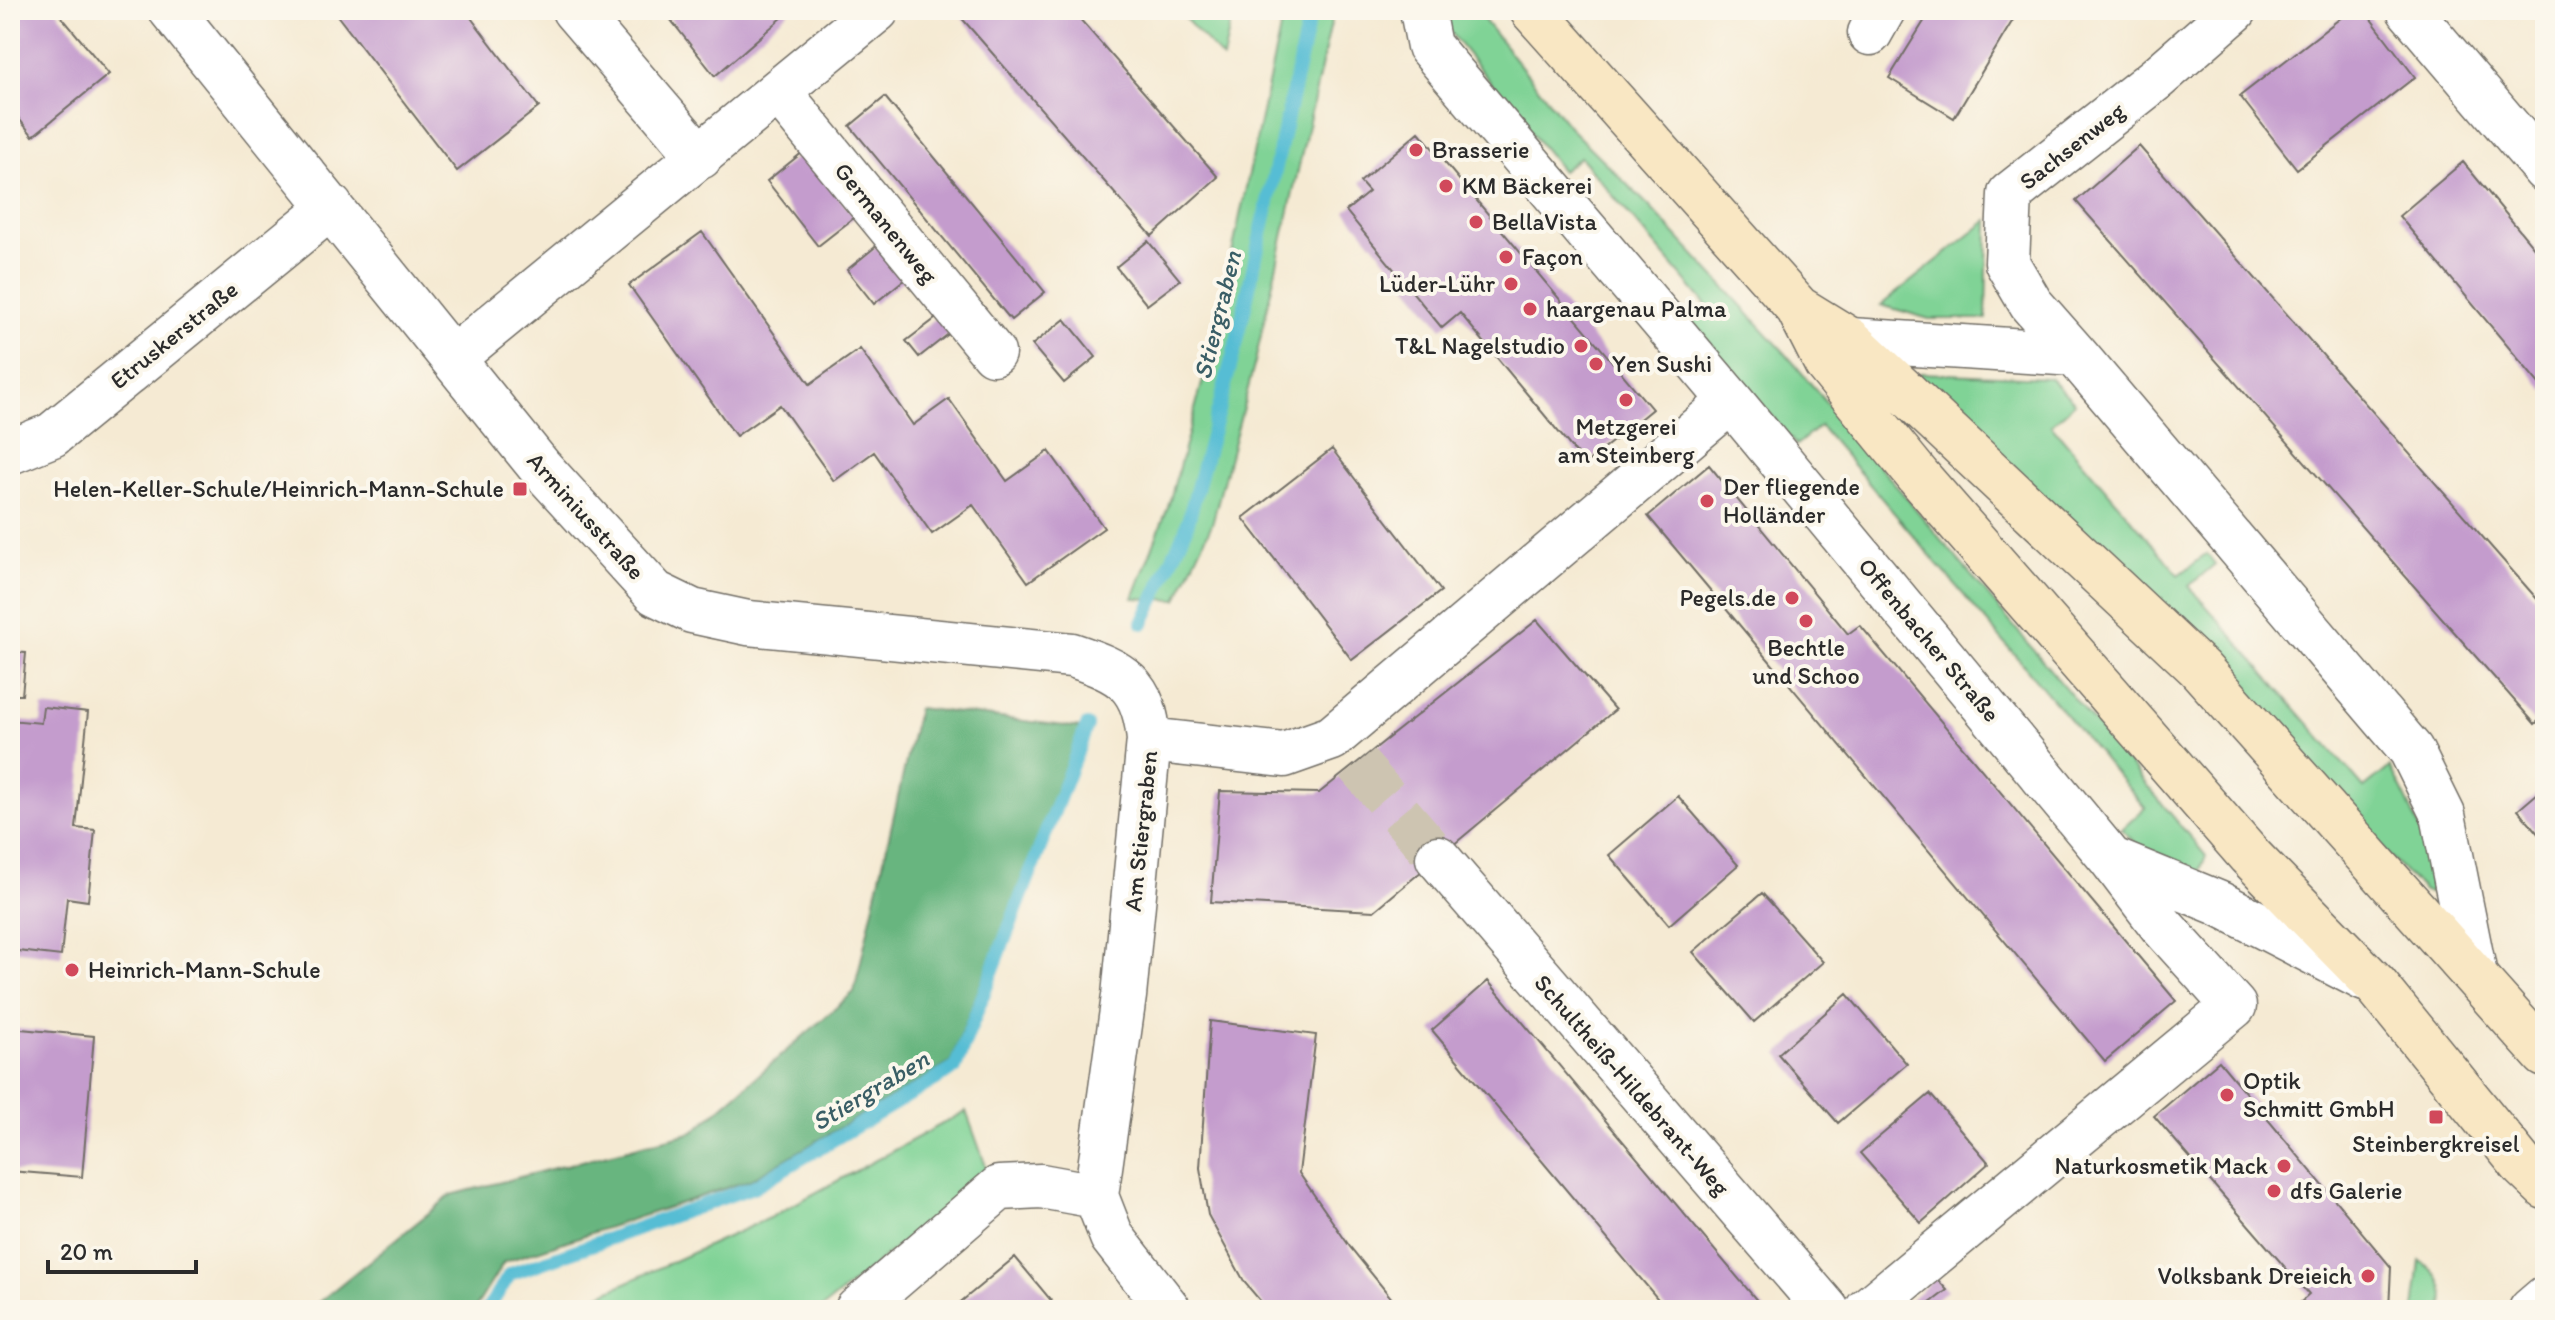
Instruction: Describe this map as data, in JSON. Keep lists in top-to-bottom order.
{
  "streets": {
    "main road": ["Offenbacher Straße"],
    "street": [
      "Sachsenweg",
      "Germanenweg",
      "Etruskerstraße",
      "Arminiusstraße",
      "Am Stiergraben",
      "Schultheiß-Hildebrant-Weg"
    ]
  },
  "crossings": [
    ["Sachsenweg", "Offenbacher Straße"],
    ["Etruskerstraße", "Arminiusstraße"],
    ["Arminiusstraße", "Am Stiergraben"],
    ["Offenbacher Straße", "Am Stiergraben"]
  ],
  "water": ["Stiergraben"],
  "places": {
    "other": [
      "Brasserie",
      "KM Bäckerei",
      "BellaVista",
      "Façon",
      "Lüder-Lühr",
      "haargenau Palma",
      "T&L Nagelstudio",
      "Yen Sushi",
      "Metzgerei am Steinberg",
      "Der fliegende Holländer",
      "Pegels.de",
      "Bechtle und Schoo",
      "Heinrich-Mann-Schule",
      "Optik Schmitt GmbH",
      "Naturkosmetik Mack",
      "dfs Galerie",
      "Volksbank Dreieich"
    ],
    "transit": ["Helen-Keller-Schule/Heinrich-Mann-Schule", "Steinbergkreisel"]
  },
  "scale_bar": "20 m"
}
